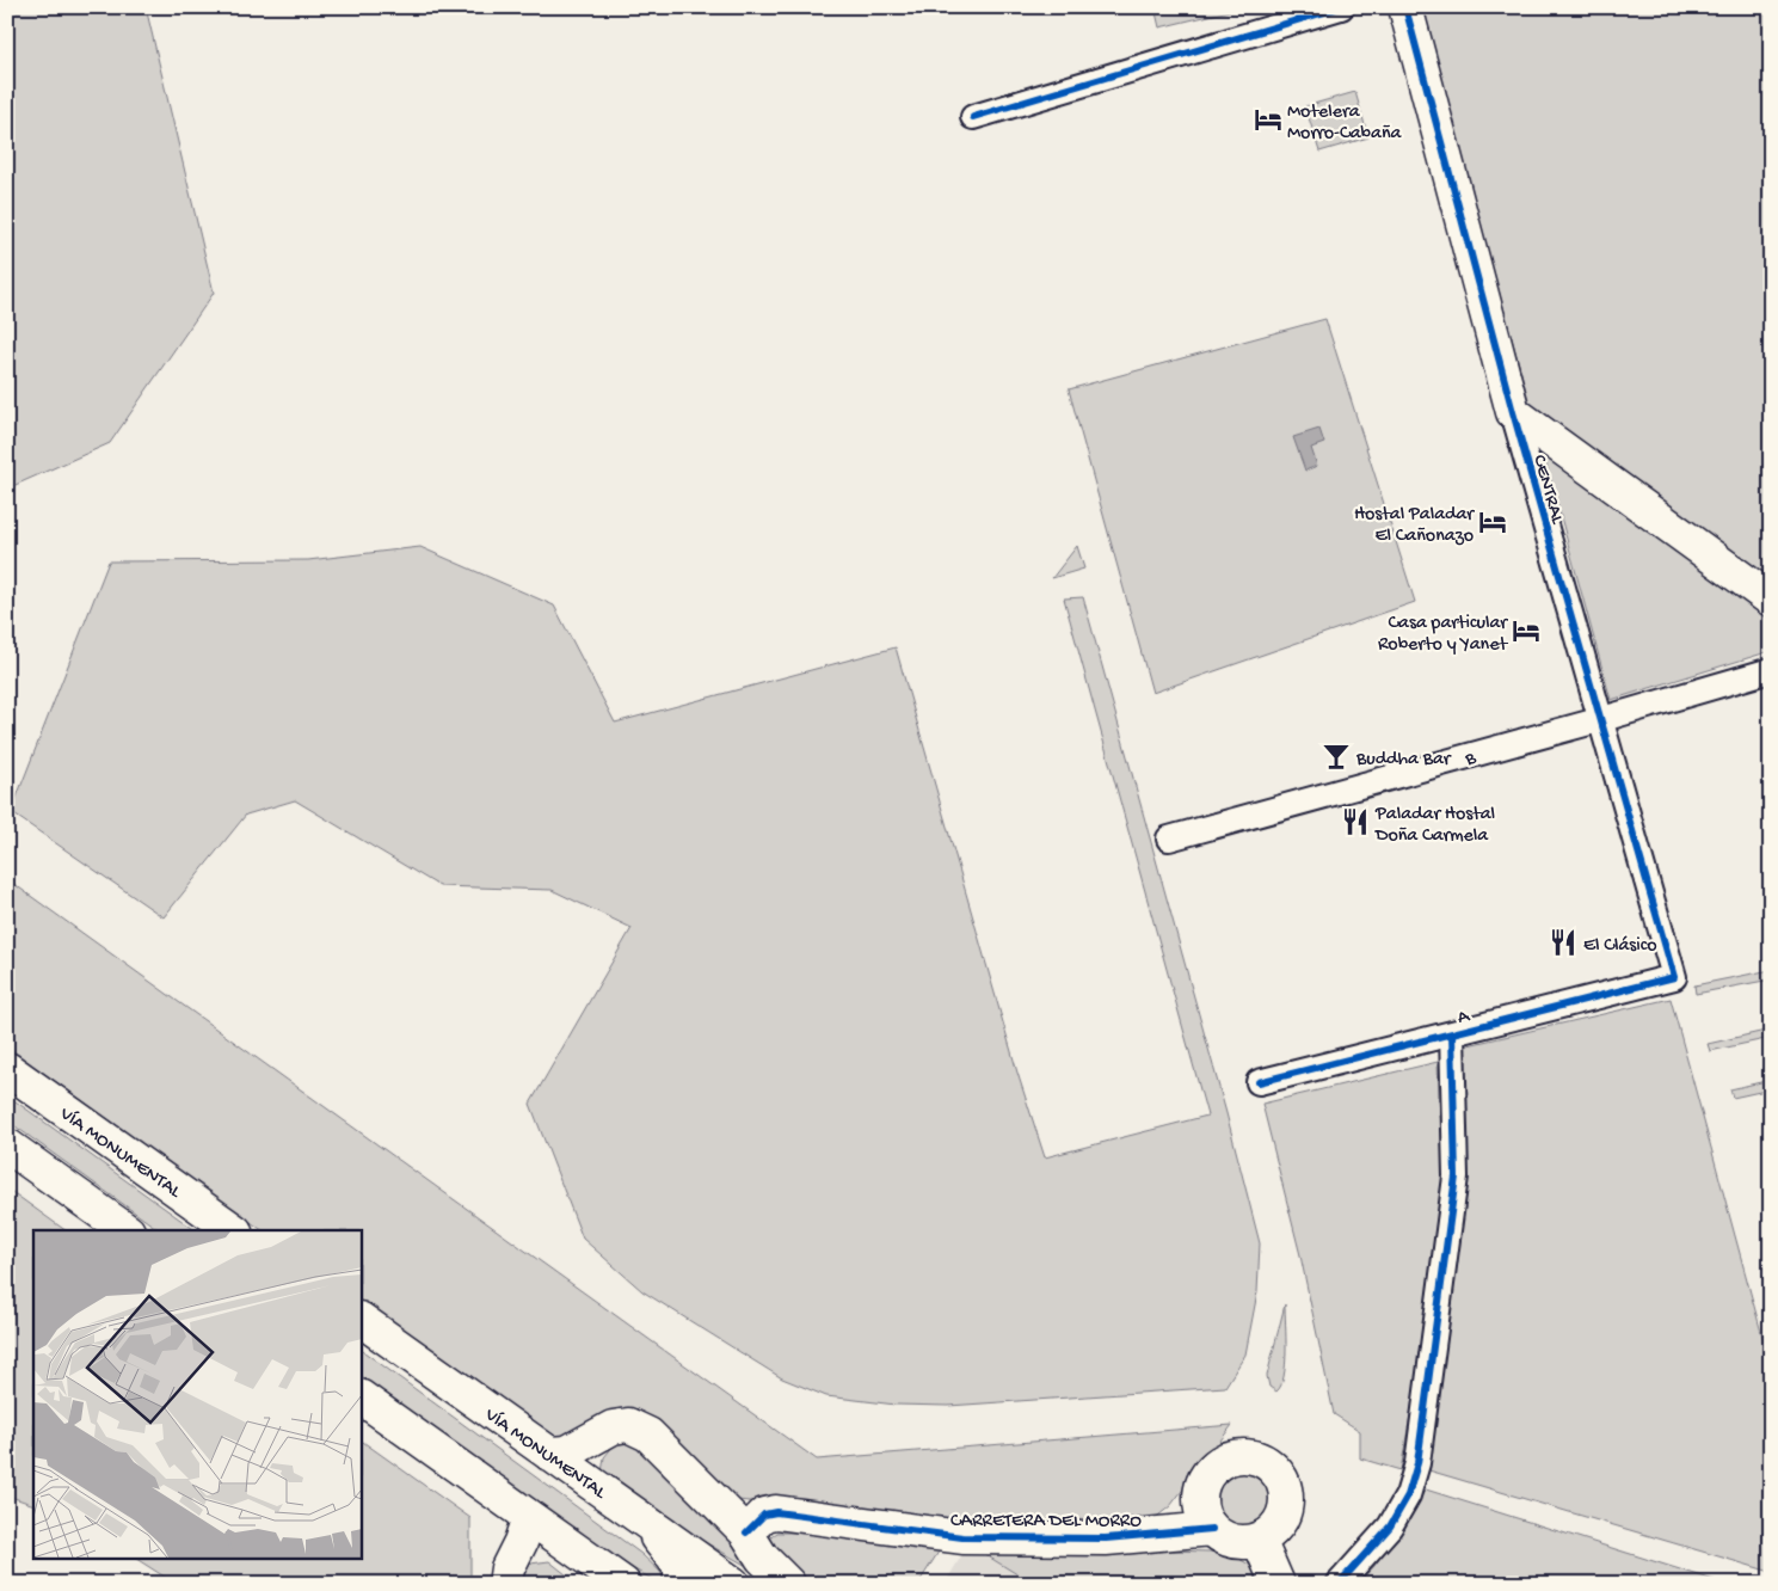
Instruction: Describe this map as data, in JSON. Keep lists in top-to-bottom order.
{
  "streets": {
    "main road": ["CENTRAL", "VÍA MONUMENTAL", "CARRETERA DEL MORRO"],
    "street": ["B", "A"]
  },
  "crossings": [
    ["CENTRAL", "B"],
    ["CENTRAL", "A"]
  ],
  "places": {
    "hotel": ["Motelera Morro-Cabaña", "Hostal Paladar El Cañonazo", "Casa particular Roberto y Yanet"],
    "bar": ["Buddha Bar"],
    "restaurant": ["Paladar Hostal Doña Carmela", "El Clásico"]
  }
}
